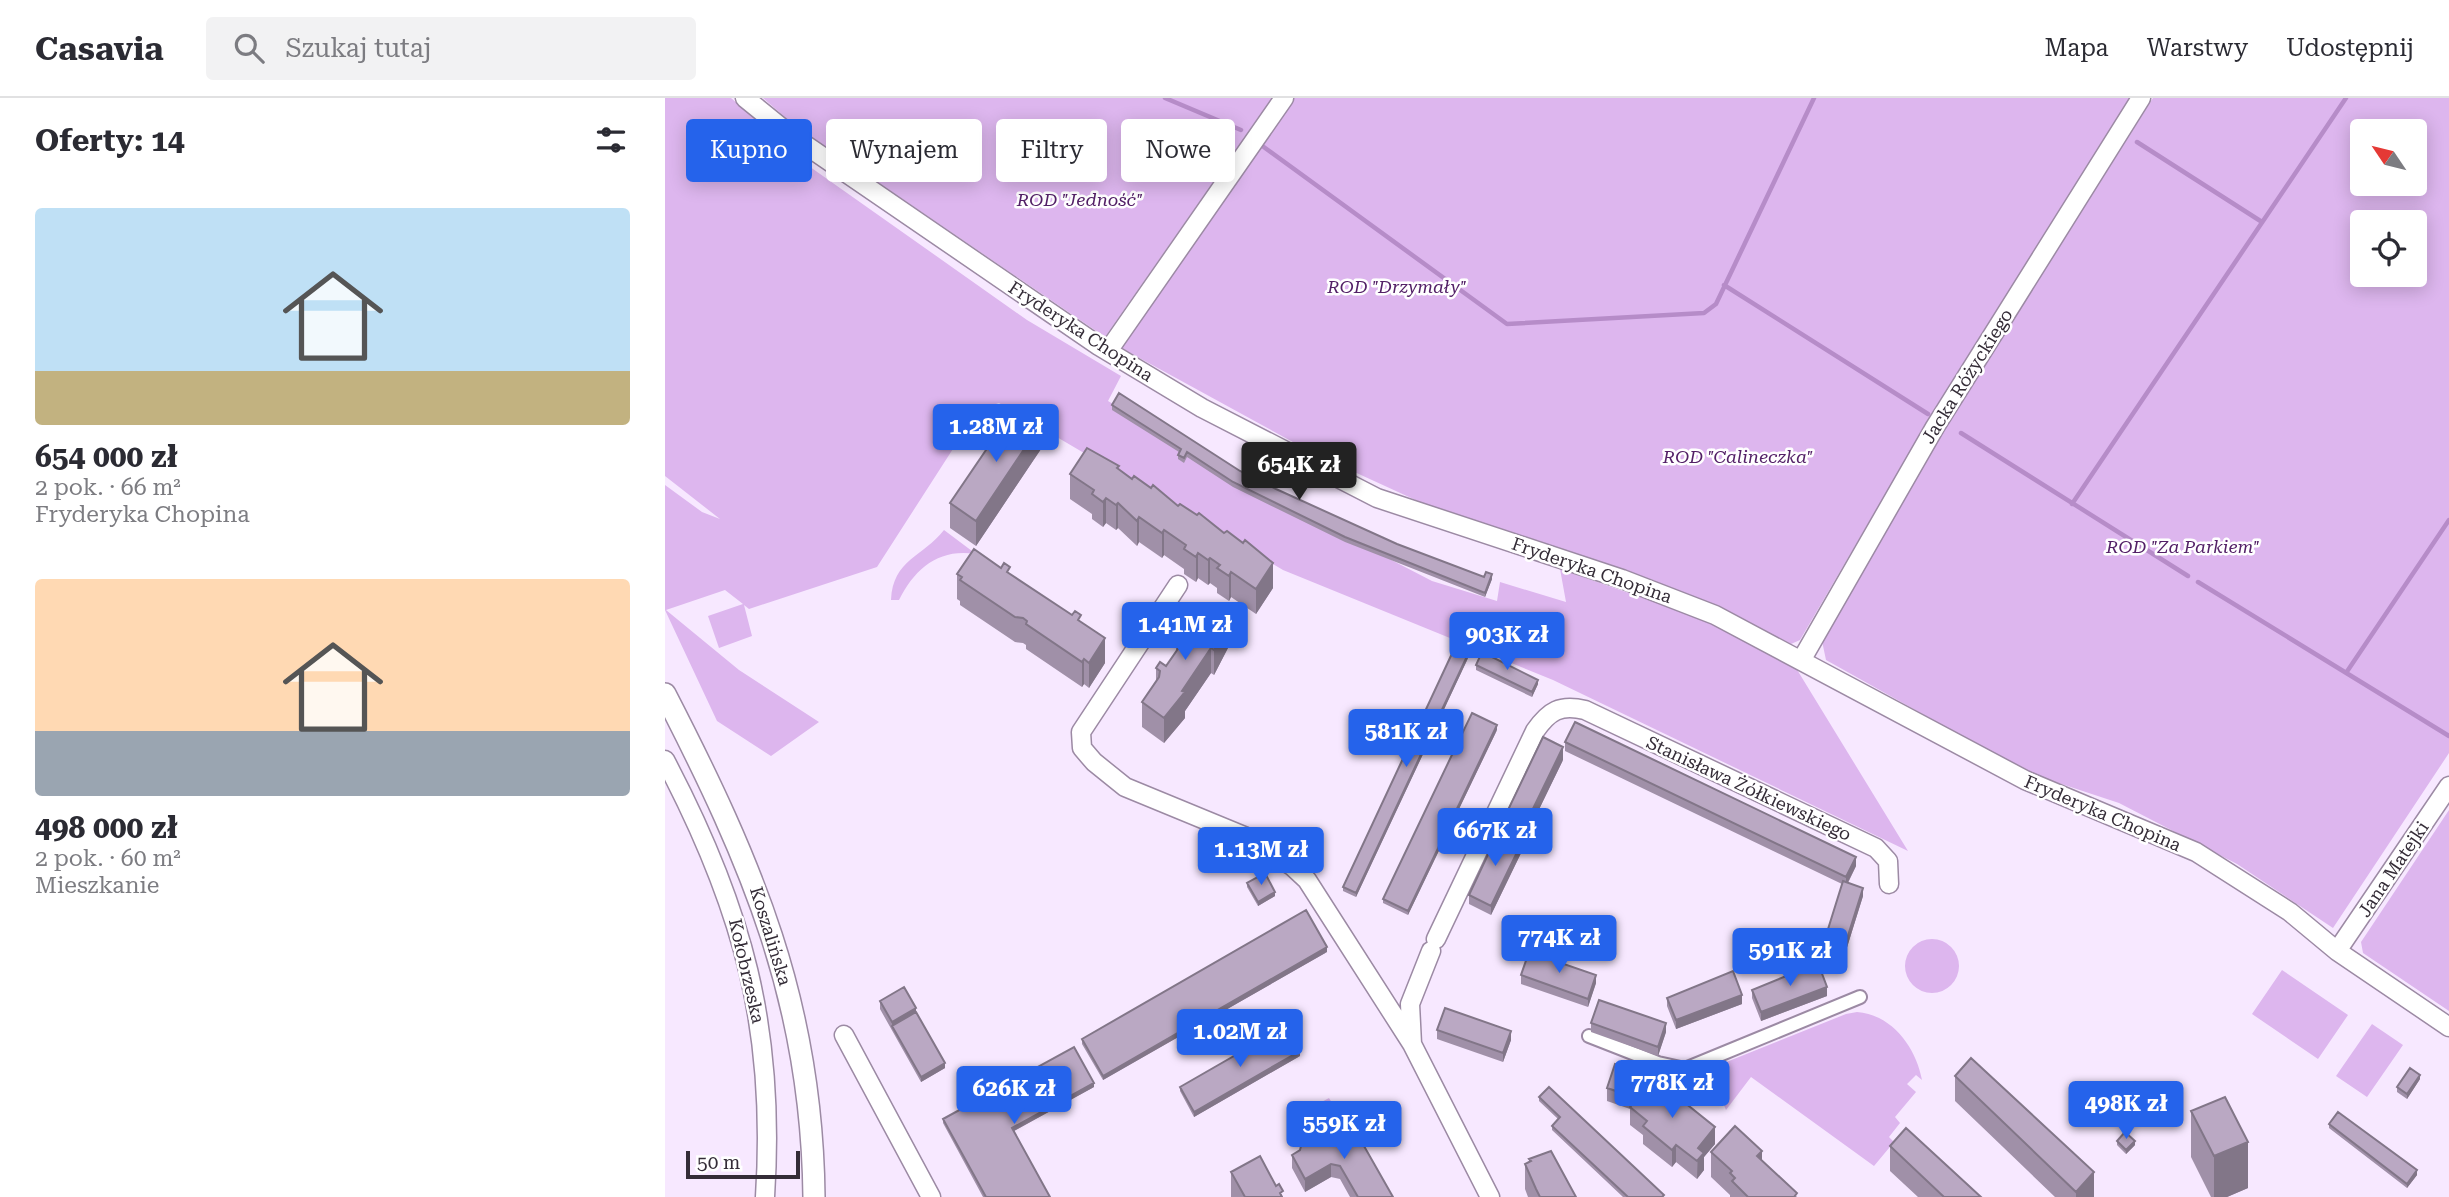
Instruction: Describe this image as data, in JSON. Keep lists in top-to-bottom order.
{
  "streets": {
    "street": [
      "Fryderyka Chopina",
      "Jacka Różyckiego",
      "Stanisława Żółkiewskiego",
      "Jana Matejki",
      "Koszalińska",
      "Kołobrzeska"
    ]
  },
  "crossings": [
    ["Fryderyka Chopina", "Jacka Różyckiego"],
    ["Fryderyka Chopina", "Jana Matejki"]
  ],
  "parks": [
    "ROD \"Jedność\"",
    "ROD \"Drzymały\"",
    "ROD \"Calineczka\"",
    "ROD \"Za Parkiem\""
  ],
  "scale_bar": "50 m",
  "north": "top left",
  "page": {
    "header": "Casavia",
    "search": "Szukaj tutaj",
    "nav": ["Mapa", "Warstwy", "Udostępnij"],
    "heading": "Oferty: 14",
    "chip": [
      "Kupno",
      "Wynajem",
      "Filtry",
      "Nowe"
    ],
    "list": [
      {
        "name": "654 000 zł",
        "note": "2 pok. · 66 m² · Fryderyka Chopina"
      },
      {
        "name": "498 000 zł",
        "note": "2 pok. · 60 m² · Mieszkanie"
      }
    ],
    "price": [
      "1.28M zł",
      "654K zł",
      "1.41M zł",
      "903K zł",
      "581K zł",
      "667K zł",
      "1.13M zł",
      "774K zł",
      "591K zł",
      "1.02M zł",
      "778K zł",
      "626K zł",
      "498K zł",
      "559K zł"
    ],
    "scale": "50 m"
  }
}
